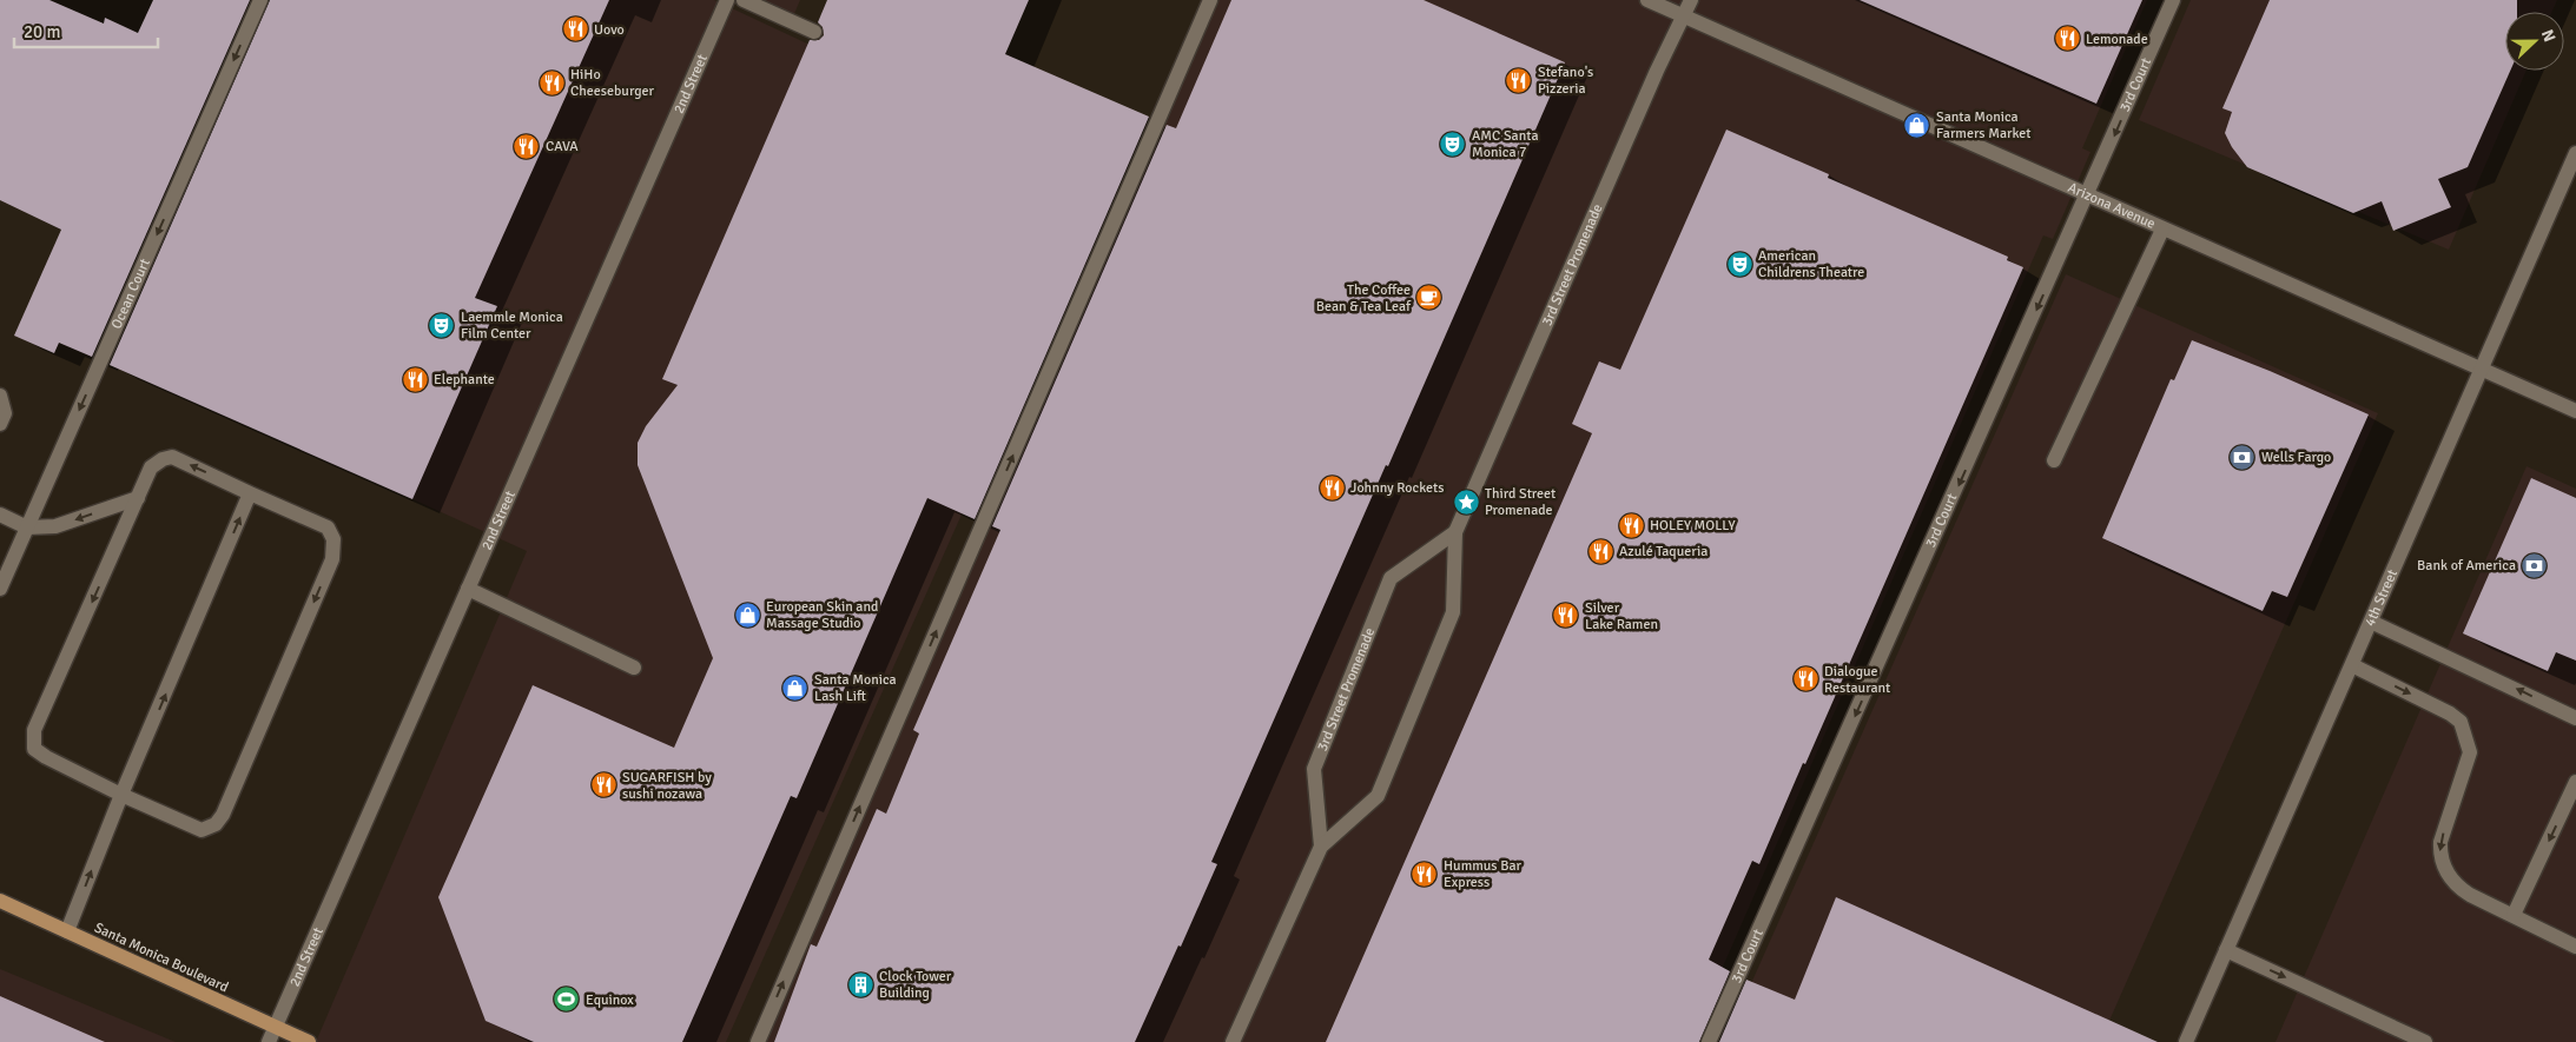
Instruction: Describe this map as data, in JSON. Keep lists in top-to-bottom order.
{
  "streets": {
    "main road": ["Santa Monica Boulevard"],
    "street": [
      "2nd Street",
      "3rd Court",
      "Arizona Avenue",
      "3rd Street Promenade",
      "Ocean Court",
      "4th Street"
    ]
  },
  "crossings": [
    ["2nd Street", "Santa Monica Boulevard"],
    ["3rd Court", "Arizona Avenue"],
    ["Arizona Avenue", "3rd Street Promenade"],
    ["Arizona Avenue", "4th Street"]
  ],
  "one_way": ["3rd Court", "Ocean Court"],
  "places": {
    "restaurant": [
      "Uovo",
      "Lemonade",
      "Stefano's Pizzeria",
      "HiHo Cheeseburger",
      "CAVA",
      "Elephante",
      "Johnny Rockets",
      "HOLEY MOLLY",
      "Azulé Taqueria",
      "Silver Lake Ramen",
      "Dialogue Restaurant",
      "SUGARFISH by sushi nozawa",
      "Hummus Bar Express"
    ],
    "shop": ["Santa Monica Farmers Market", "European Skin and Massage Studio", "Santa Monica Lash Lift"],
    "theatre": ["AMC Santa Monica 7", "American Childrens Theatre", "Laemmle Monica Film Center"],
    "cafe": ["The Coffee Bean & Tea Leaf"],
    "bank": ["Wells Fargo", "Bank of America"],
    "place": ["Third Street Promenade"],
    "building": ["Clock Tower Building"],
    "sports": ["Equinox"]
  },
  "scale_bar": "20 m",
  "north": "right"
}
